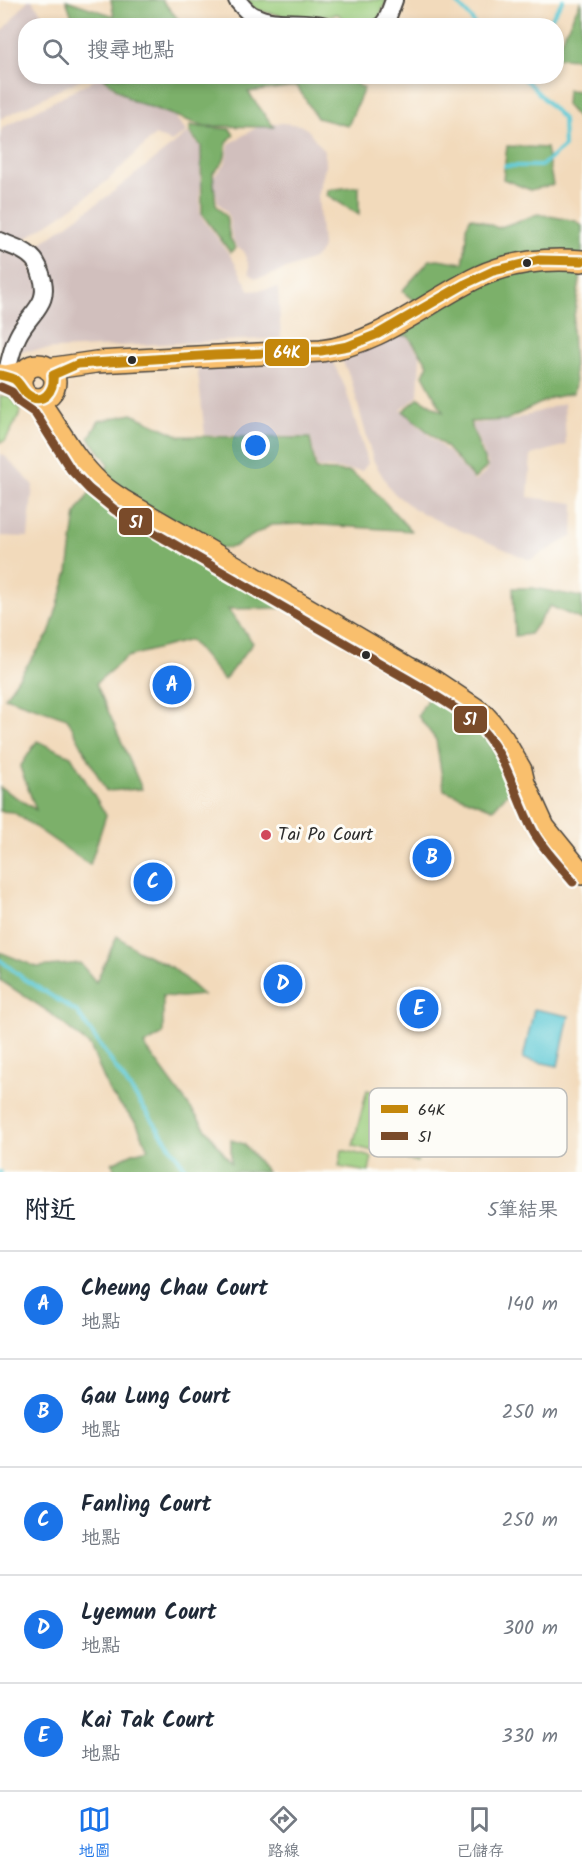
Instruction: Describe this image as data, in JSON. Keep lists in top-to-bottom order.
{
  "places": ["Tai Po Court"],
  "lines": ["transit line 64K", "transit line 51"],
  "legend": ["64K", "51"],
  "page": {
    "search": "搜尋地點",
    "pins": [
      "A",
      "B",
      "C",
      "D",
      "E"
    ],
    "heading": ["附近", "5筆結果"],
    "list": [
      {
        "mark": "A",
        "name": "Cheung Chau Court",
        "note": "地點",
        "value": "140 m"
      },
      {
        "mark": "B",
        "name": "Gau Lung Court",
        "note": "地點",
        "value": "250 m"
      },
      {
        "mark": "C",
        "name": "Fanling Court",
        "note": "地點",
        "value": "250 m"
      },
      {
        "mark": "D",
        "name": "Lyemun Court",
        "note": "地點",
        "value": "300 m"
      },
      {
        "mark": "E",
        "name": "Kai Tak Court",
        "note": "地點",
        "value": "330 m"
      }
    ],
    "nav": ["地圖", "路線", "已儲存"]
  }
}
